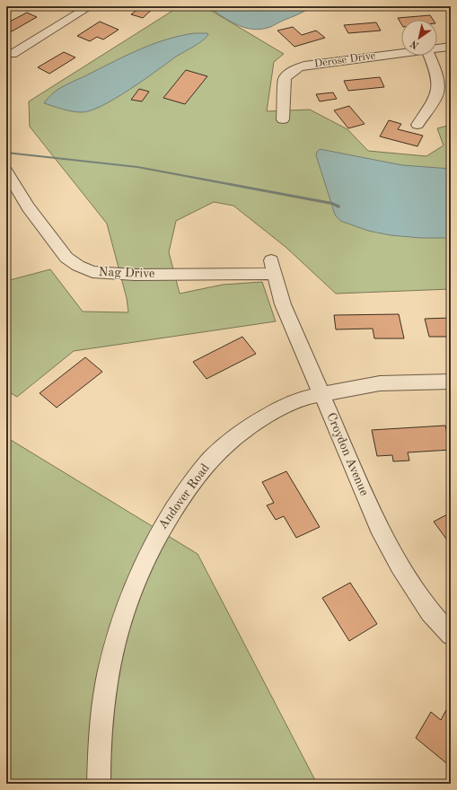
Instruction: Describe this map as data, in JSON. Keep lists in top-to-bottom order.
{
  "streets": {
    "street": [
      "Derose Drive",
      "Nag Drive",
      "Croydon Avenue",
      "Andover Road"
    ]
  },
  "crossings": [
    ["Nag Drive", "Croydon Avenue"],
    ["Croydon Avenue", "Andover Road"]
  ],
  "north": "bottom left"
}
